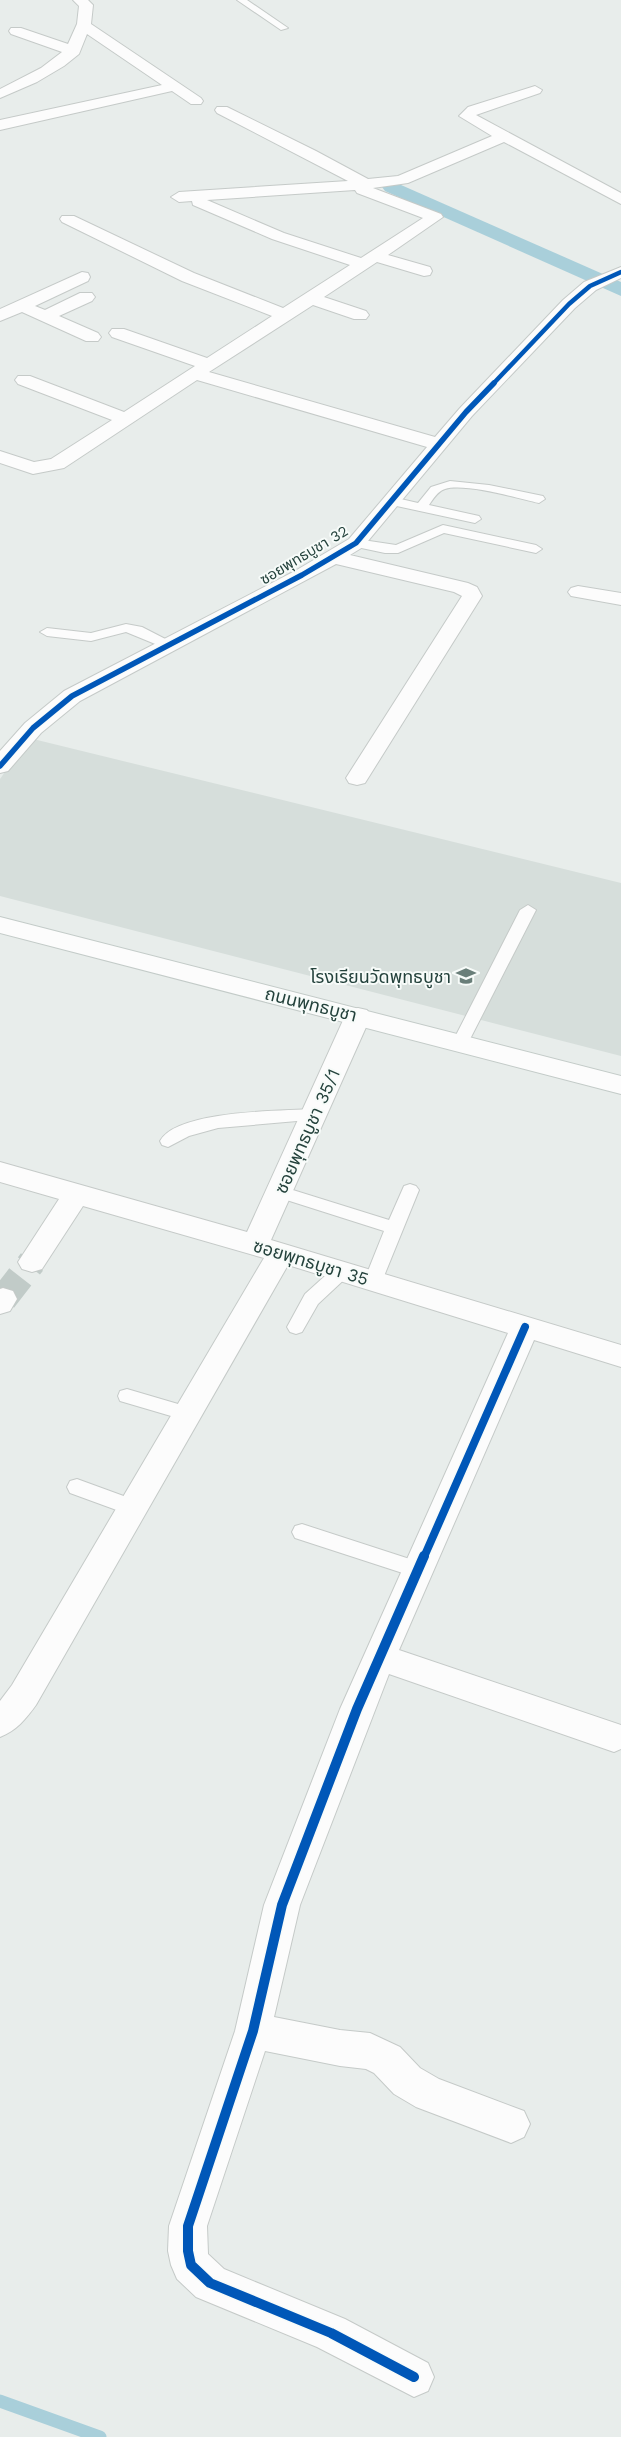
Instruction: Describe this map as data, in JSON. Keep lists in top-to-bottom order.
{
  "streets": {
    "street": [
      "ซอยพุทธบูชา 32",
      "ถนนพุทธบูชา",
      "ซอยพุทธบูชา 35/1",
      "ซอยพุทธบูชา 35"
    ]
  },
  "crossings": [
    ["ถนนพุทธบูชา", "ซอยพุทธบูชา 35/1"],
    ["ซอยพุทธบูชา 35/1", "ซอยพุทธบูชา 35"]
  ],
  "places": {
    "school or university": ["โรงเรียนวัดพุทธบูชา"]
  }
}
